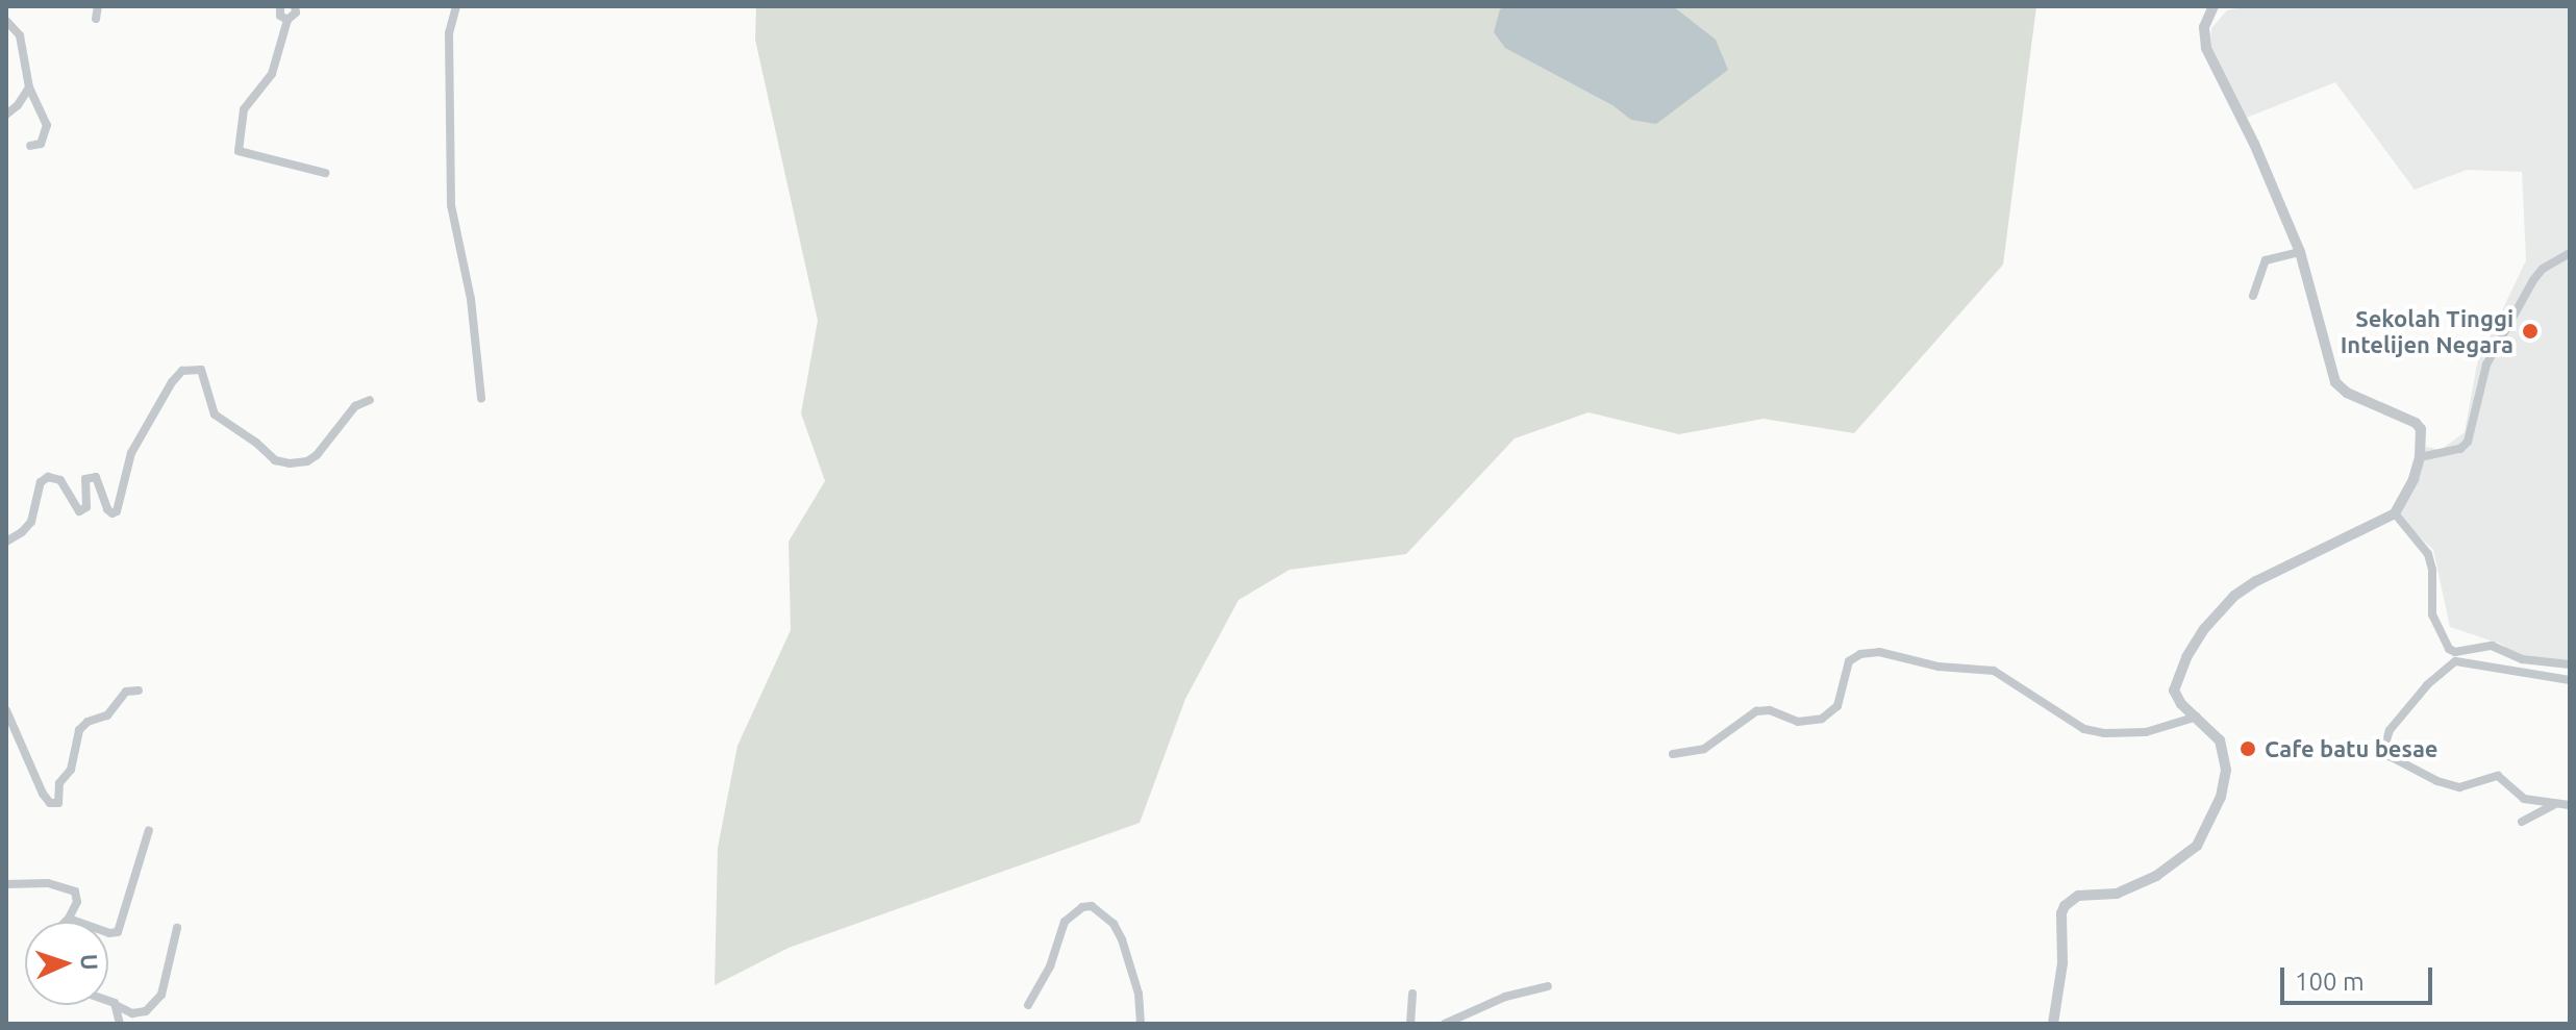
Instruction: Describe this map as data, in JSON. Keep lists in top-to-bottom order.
{
  "places": ["Sekolah Tinggi Intelijen Negara", "Cafe batu besae"],
  "scale_bar": "100 m",
  "north": "right"
}
